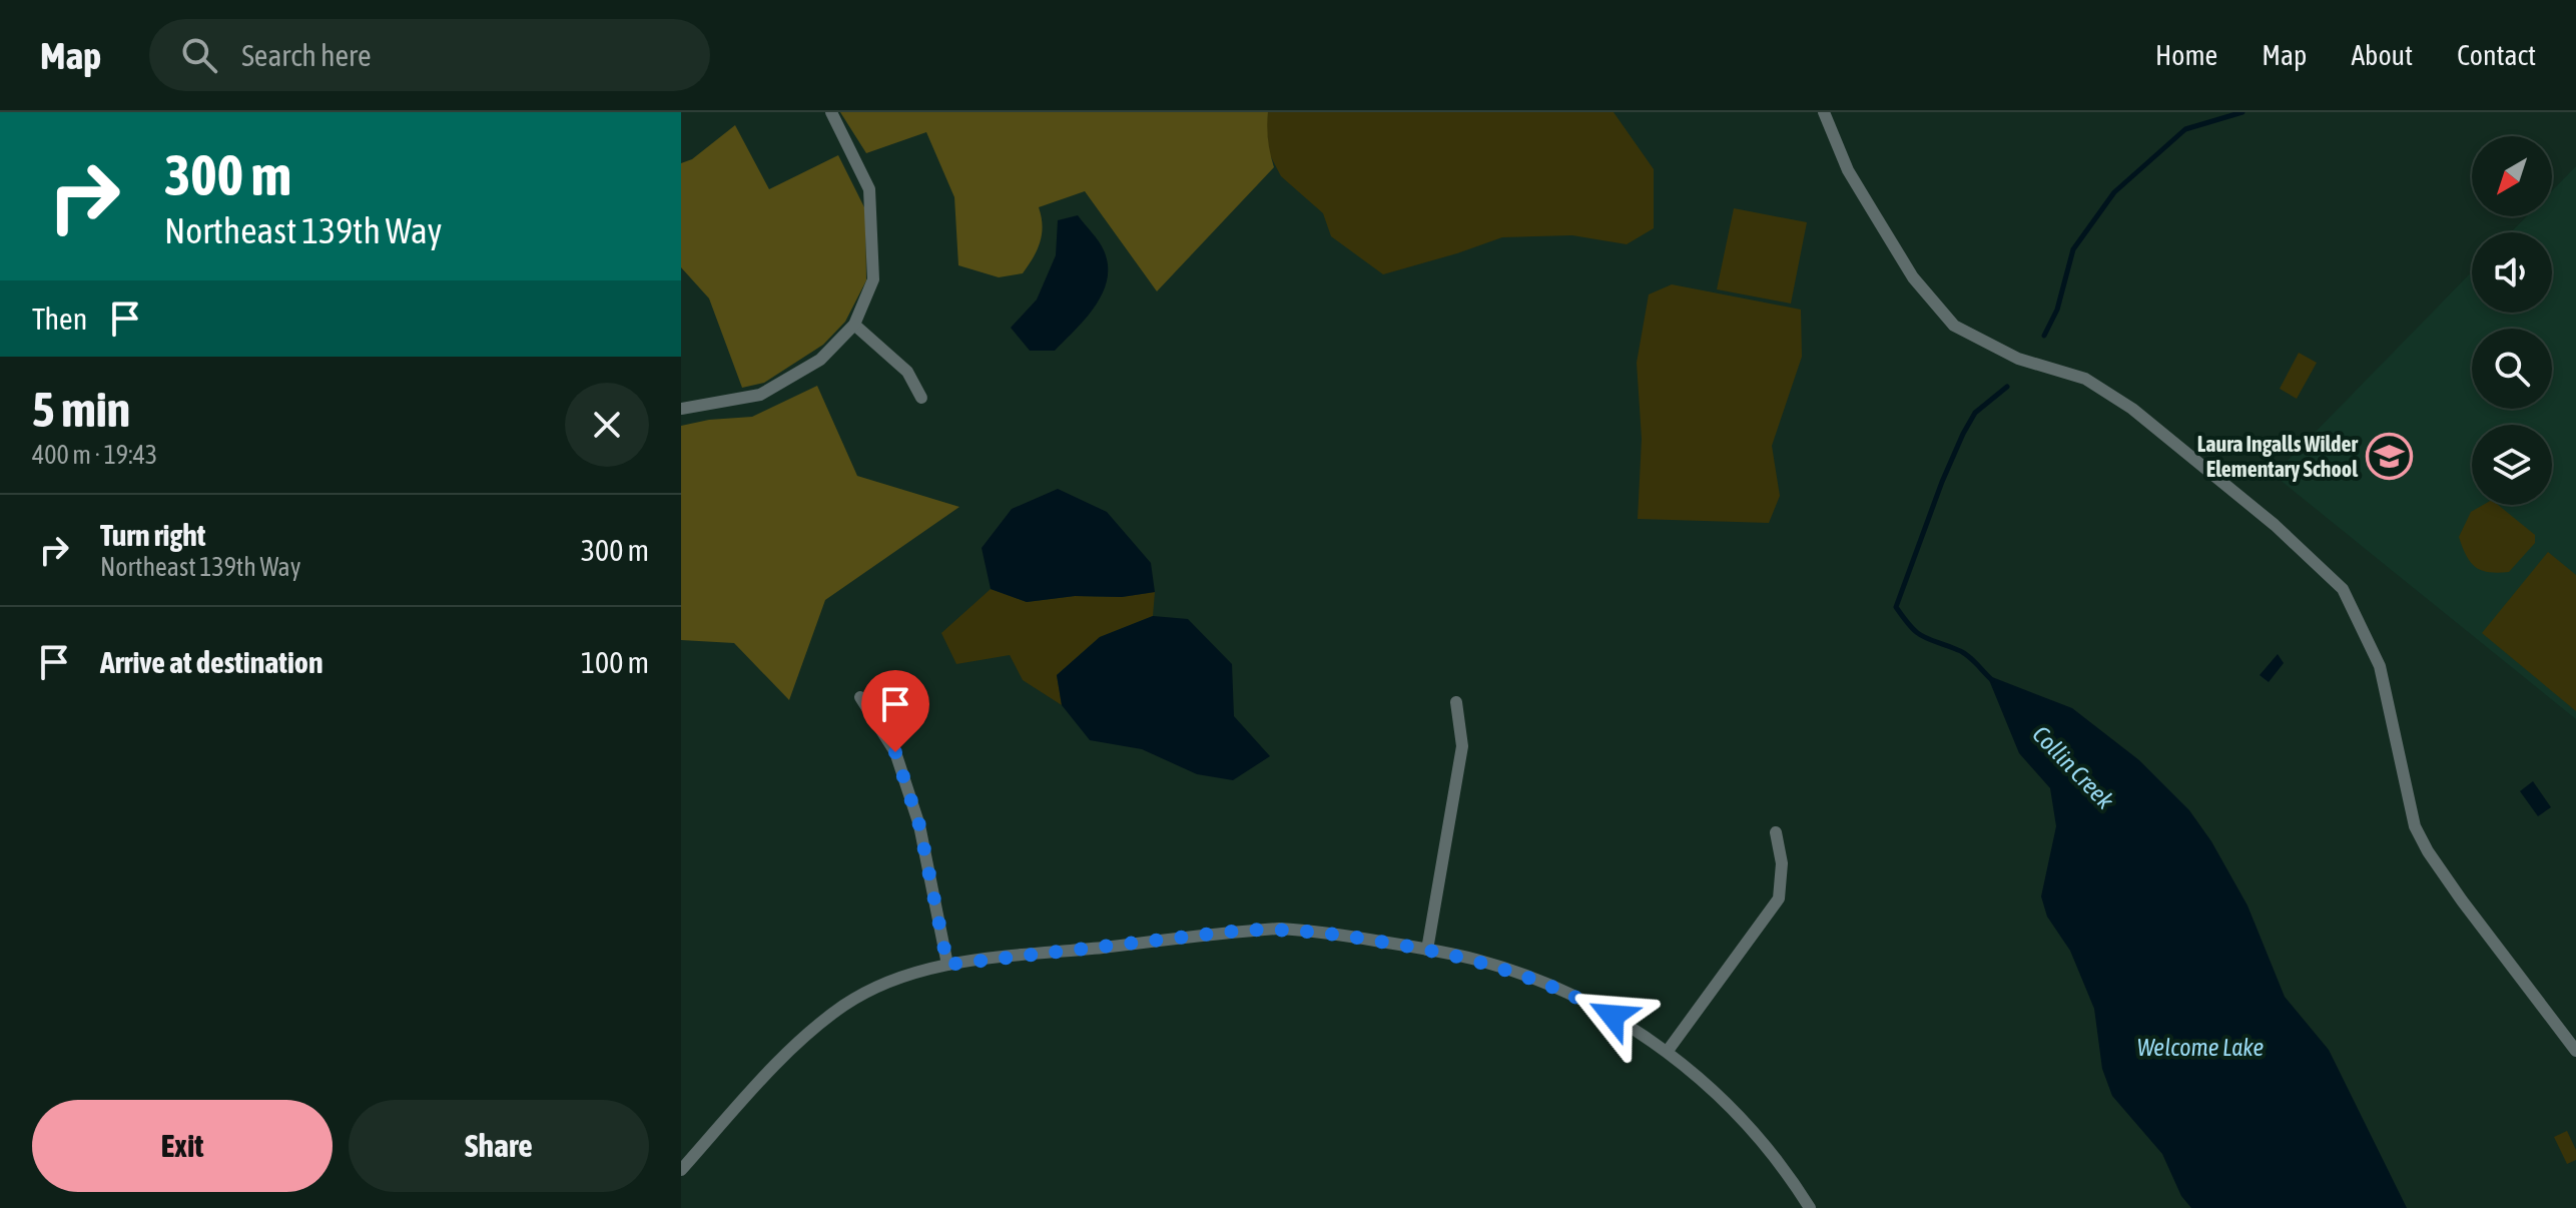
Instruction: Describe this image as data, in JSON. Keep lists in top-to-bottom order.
{
  "water": ["Collin Creek", "Welcome Lake"],
  "places": {
    "school or university": ["Laura Ingalls Wilder Elementary School"]
  },
  "north": "bottom left",
  "page": {
    "header": "Map",
    "search": "Search here",
    "nav": [
      "Home",
      "Map",
      "About",
      "Contact"
    ],
    "turn": ["300 m", "Northeast 139th Way"],
    "then": "Then",
    "heading": ["5 min", "400 m · 19:43"],
    "list": [
      {
        "name": "Turn right",
        "note": "Northeast 139th Way",
        "value": "300 m"
      },
      {
        "name": "Arrive at destination",
        "value": "100 m"
      }
    ],
    "buttons": ["Exit", "Share"]
  }
}
